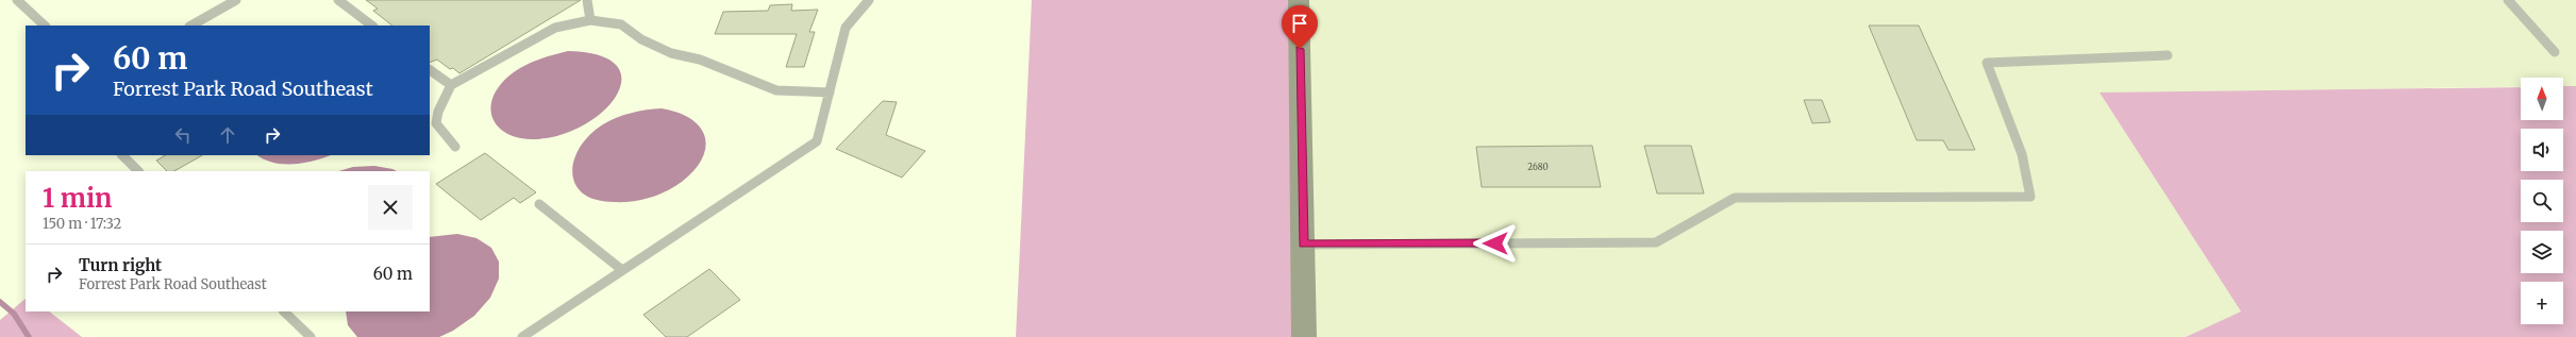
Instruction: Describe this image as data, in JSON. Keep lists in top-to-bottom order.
{
  "house_numbers": ["2680"],
  "north": "top",
  "page": {
    "turn": ["60 m", "Forrest Park Road Southeast"],
    "map_buttons": "+",
    "heading": ["1 min", "150 m · 17:32"],
    "list": [
      {
        "name": "Turn right",
        "note": "Forrest Park Road Southeast",
        "value": "60 m"
      }
    ]
  }
}
